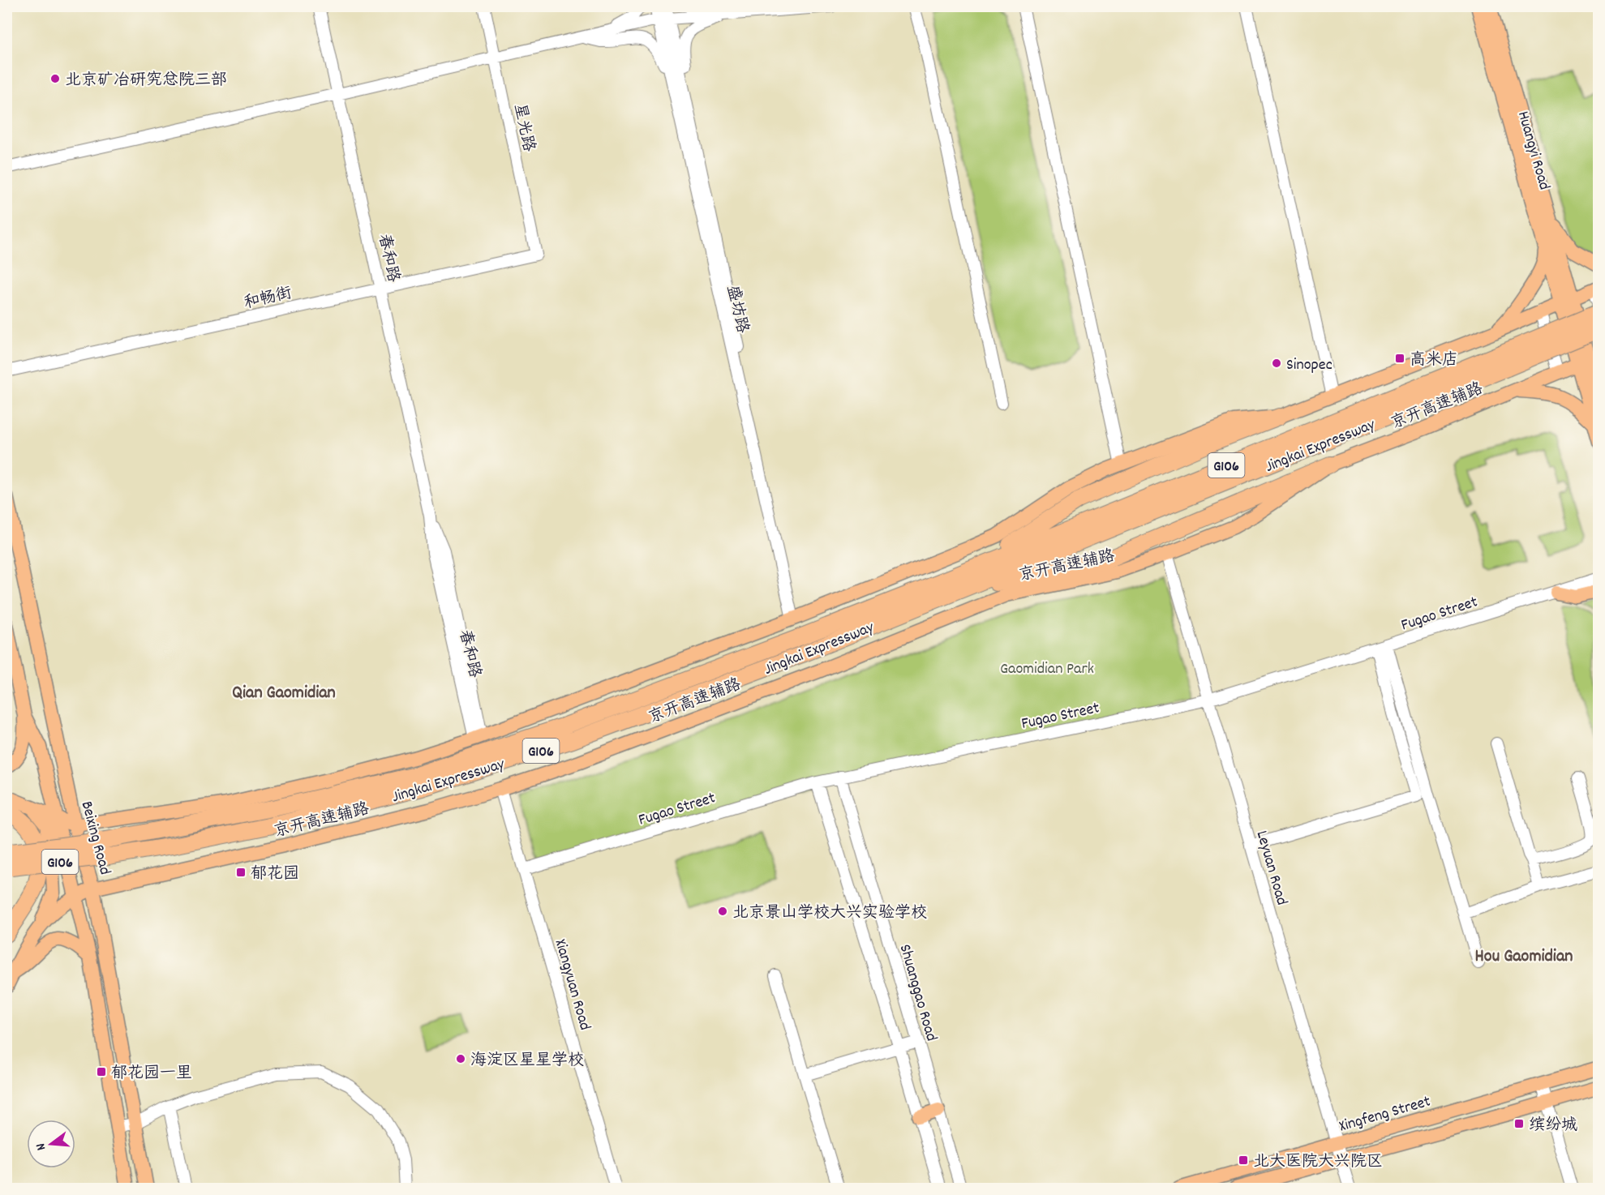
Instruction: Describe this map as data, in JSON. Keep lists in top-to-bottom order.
{
  "streets": {
    "highway": ["Jingkai Expressway", "G106"],
    "main road": [
      "Huangyi Road",
      "京开高速辅路",
      "Beixing Road",
      "Xingfeng Street"
    ],
    "street": [
      "星光路",
      "春和路",
      "和畅街",
      "盛坊路",
      "Fugao Street",
      "Leyuan Road",
      "Xiangyuan Road",
      "Shuanggao Road"
    ]
  },
  "crossings": [
    ["星光路", "和畅街"],
    ["春和路", "和畅街"],
    ["京开高速辅路", "Beixing Road"],
    ["京开高速辅路", "Leyuan Road"],
    ["京开高速辅路", "Xiangyuan Road"],
    ["Fugao Street", "Leyuan Road"],
    ["Fugao Street", "Xiangyuan Road"],
    ["Fugao Street", "Shuanggao Road"],
    ["Leyuan Road", "Xingfeng Street"]
  ],
  "districts": ["Qian Gaomidian", "Hou Gaomidian"],
  "parks": ["Gaomidian Park"],
  "places": {
    "other": [
      "北京矿冶研究总院三部",
      "Sinopec",
      "北京景山学校大兴实验学校",
      "海淀区星星学校"
    ],
    "transit": [
      "高米店",
      "郁花园",
      "郁花园一里",
      "缤纷城",
      "北大医院大兴院区"
    ]
  },
  "north": "left"
}
